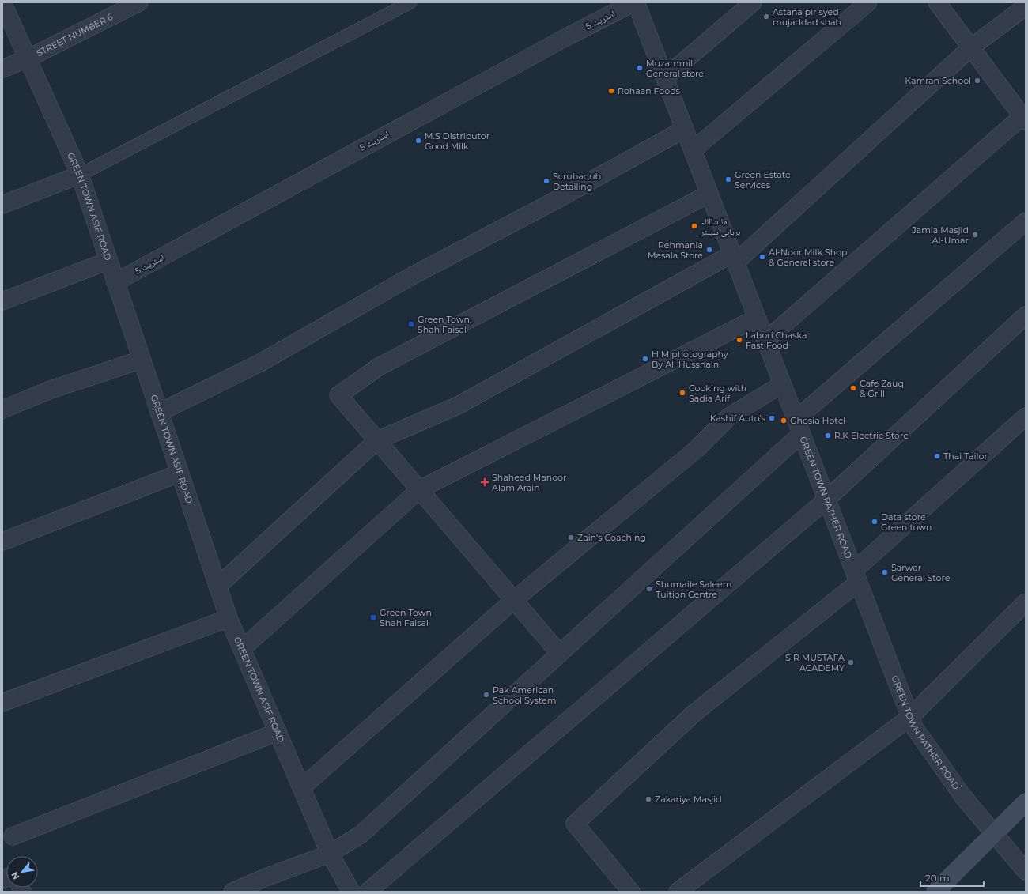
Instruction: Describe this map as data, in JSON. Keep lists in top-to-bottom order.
{
  "streets": {
    "street": [
      "اسٹریٹ 5",
      "STREET NUMBER 6",
      "GREEN TOWN ASIF ROAD",
      "GREEN TOWN PATHER ROAD"
    ]
  },
  "crossings": [
    ["اسٹریٹ 5", "GREEN TOWN ASIF ROAD"],
    ["اسٹریٹ 5", "GREEN TOWN PATHER ROAD"],
    ["STREET NUMBER 6", "GREEN TOWN ASIF ROAD"]
  ],
  "places": {
    "other": [
      "Astana pir syed mujaddad shah",
      "Muzammil General store",
      "Kamran School",
      "Rohaan Foods",
      "M.S Distributor Good Milk",
      "Green Estate Services",
      "Scrubadub Detailing",
      "ما شااللہ بریانی سینٹر",
      "Jamia Masjid Al-Umar",
      "Rehmania Masala Store",
      "Al-Noor Milk Shop & General store",
      "Lahori Chaska Fast Food",
      "H M photography By Ali Hussnain",
      "Cafe Zauq & Grill",
      "Cooking with Sadia Arif",
      "Kashif Auto's",
      "Ghosia Hotel",
      "R.K Electric Store",
      "Thai Tailor",
      "Data store Green town",
      "Zain's Coaching",
      "Sarwar General Store",
      "Shumaile Saleem Tuition Centre",
      "SIR MUSTAFA ACADEMY",
      "Pak American School System",
      "Zakariya Masjid"
    ],
    "transit": ["Green Town, Shah Faisal", "Green Town Shah Faisal"],
    "health": ["Shaheed Manoor Alam Arain"]
  },
  "scale_bar": "20 m",
  "north": "bottom left"
}
